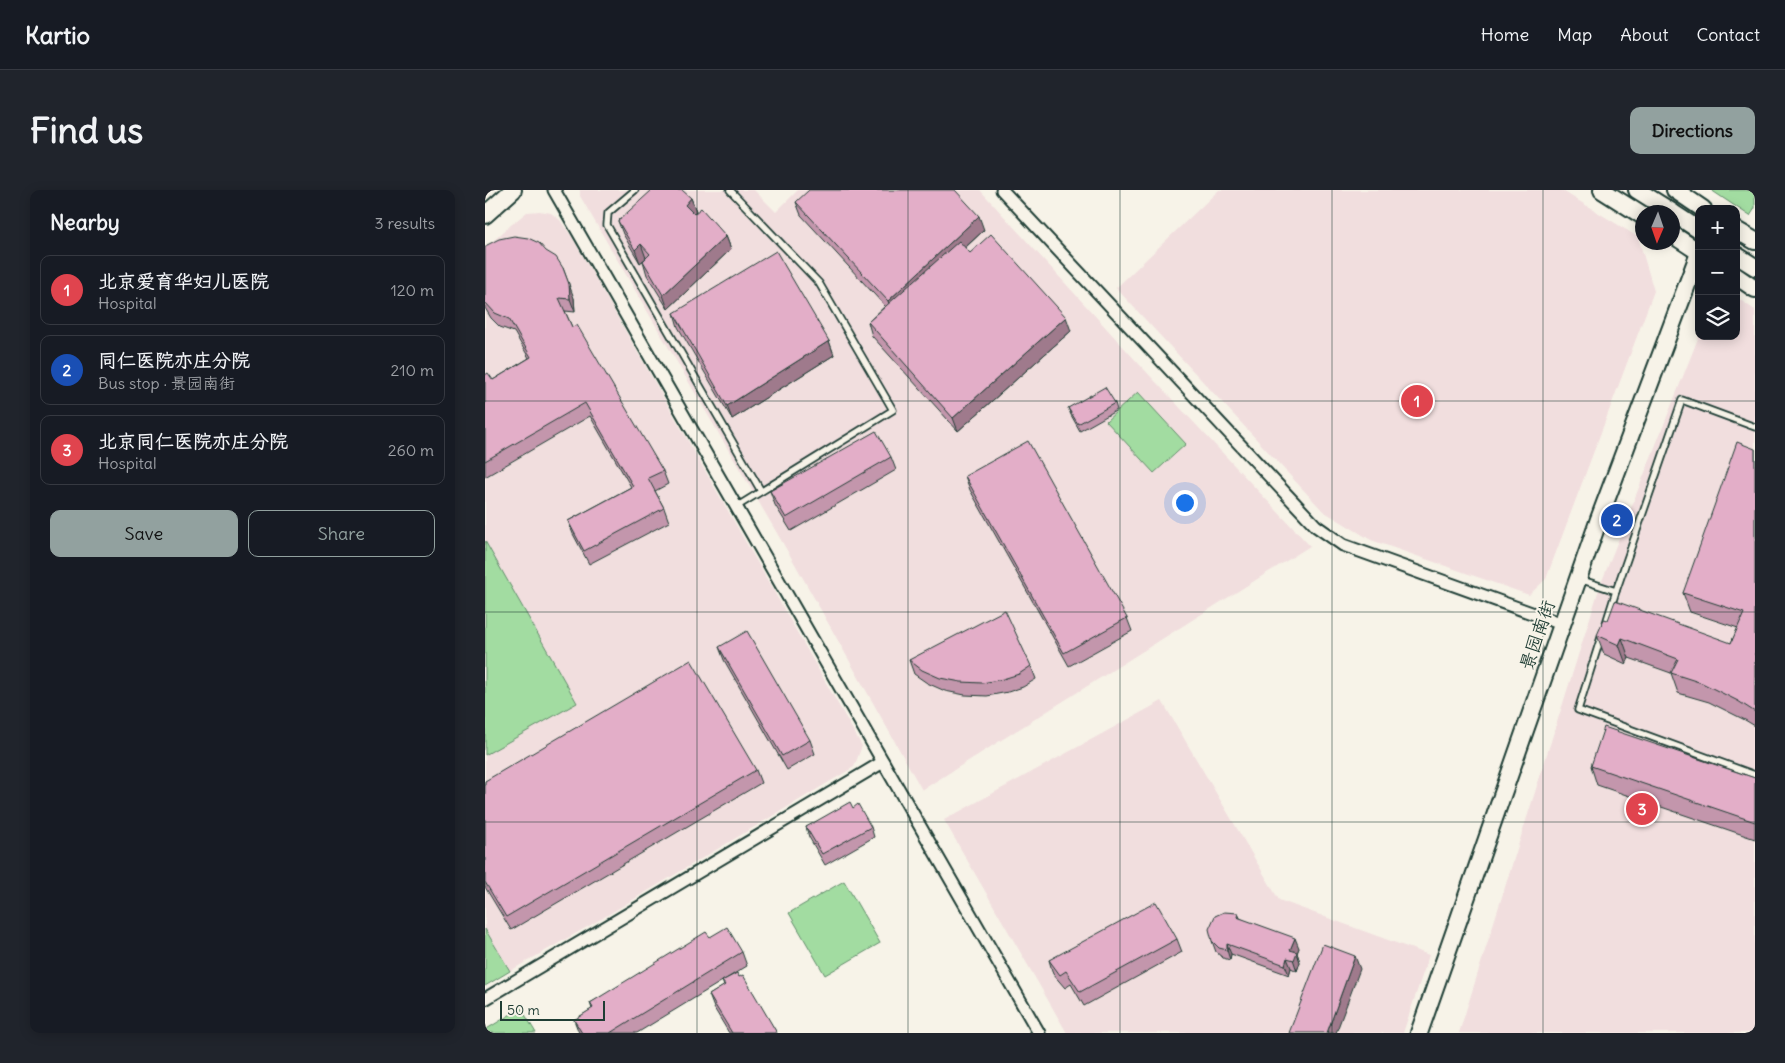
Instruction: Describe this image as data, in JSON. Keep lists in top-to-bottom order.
{
  "streets": {
    "street": ["景园南街"]
  },
  "scale_bar": "50 m",
  "north": "bottom",
  "page": {
    "header": "Kartio",
    "nav": [
      "Home",
      "Map",
      "About",
      "Contact"
    ],
    "buttons": [
      "Directions",
      ["Save", "Share"]
    ],
    "title": "Find us",
    "heading": ["Nearby", "3 results"],
    "map_buttons": ["+", "−"],
    "list": [
      {
        "mark": "1",
        "name": "北京爱育华妇儿医院",
        "note": "Hospital",
        "value": "120 m"
      },
      {
        "mark": "2",
        "name": "同仁医院亦庄分院",
        "note": "Bus stop · 景园南街",
        "value": "210 m"
      },
      {
        "mark": "3",
        "name": "北京同仁医院亦庄分院",
        "note": "Hospital",
        "value": "260 m"
      }
    ],
    "pins": ["1", "2", "3"],
    "scale": "50 m"
  }
}
